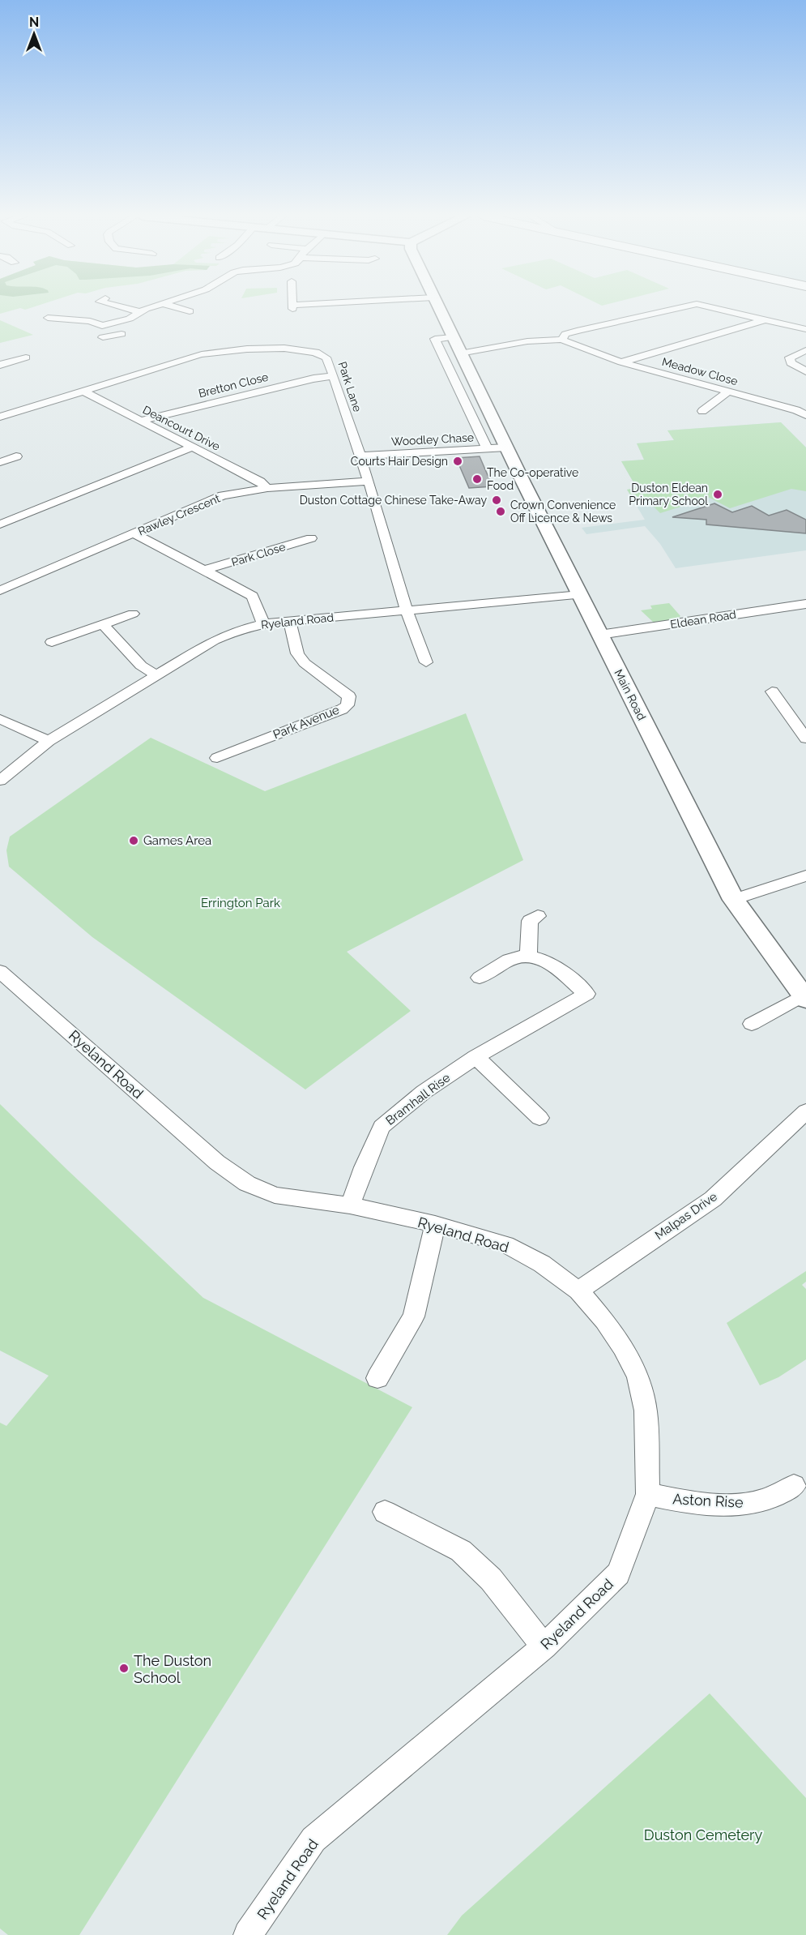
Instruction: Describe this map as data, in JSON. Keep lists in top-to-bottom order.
{
  "streets": {
    "street": [
      "Meadow Close",
      "Bretton Close",
      "Park Lane",
      "Deancourt Drive",
      "Woodley Chase",
      "Rawley Crescent",
      "Park Close",
      "Eldean Road",
      "Ryeland Road",
      "Main Road",
      "Park Avenue",
      "Bramhall Rise",
      "Malpas Drive",
      "Aston Rise"
    ]
  },
  "crossings": [
    ["Bretton Close", "Park Lane"],
    ["Bretton Close", "Deancourt Drive"],
    ["Park Lane", "Deancourt Drive"],
    ["Park Lane", "Woodley Chase"],
    ["Park Lane", "Rawley Crescent"],
    ["Park Lane", "Ryeland Road"],
    ["Deancourt Drive", "Rawley Crescent"],
    ["Woodley Chase", "Main Road"],
    ["Eldean Road", "Main Road"],
    ["Ryeland Road", "Main Road"],
    ["Ryeland Road", "Park Avenue"],
    ["Ryeland Road", "Bramhall Rise"],
    ["Ryeland Road", "Malpas Drive"],
    ["Ryeland Road", "Aston Rise"]
  ],
  "parks": ["Errington Park", "Duston Cemetery"],
  "places": [
    "Courts Hair Design",
    "The Co-operative Food",
    "Duston Eldean Primary School",
    "Duston Cottage Chinese Take-Away",
    "Crown Convenience Off Licence & News",
    "Games Area",
    "The Duston School"
  ],
  "north": "top"
}
